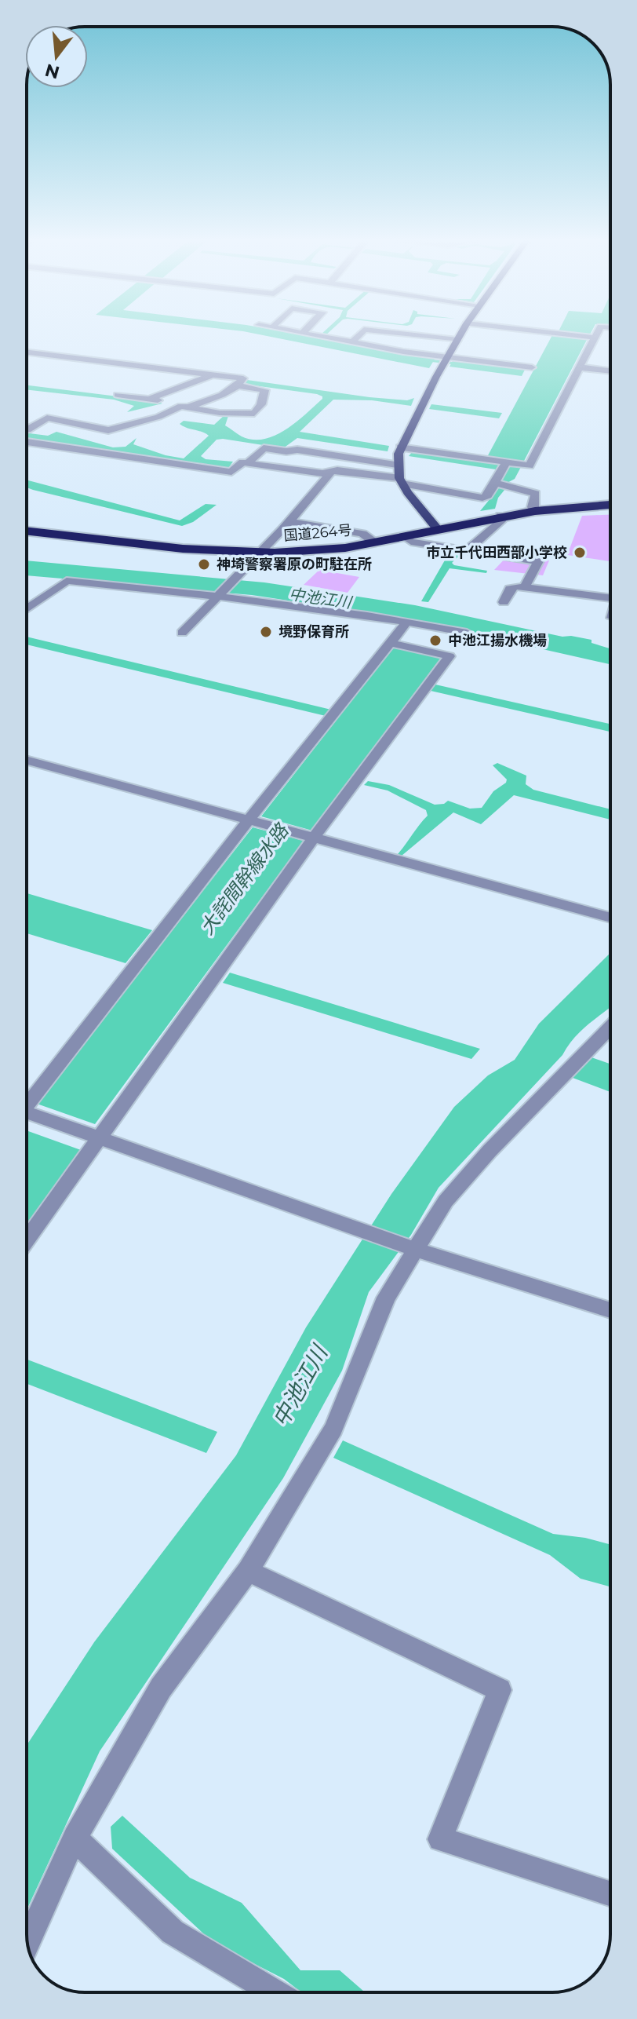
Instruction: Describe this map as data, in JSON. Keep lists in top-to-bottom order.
{
  "streets": {
    "highway": ["国道264号"]
  },
  "water": ["中池江川", "大詫間幹線水路"],
  "places": [
    "市立千代田西部小学校",
    "神埼警察署原の町駐在所",
    "境野保育所",
    "中池江揚水機場"
  ],
  "north": "bottom"
}
